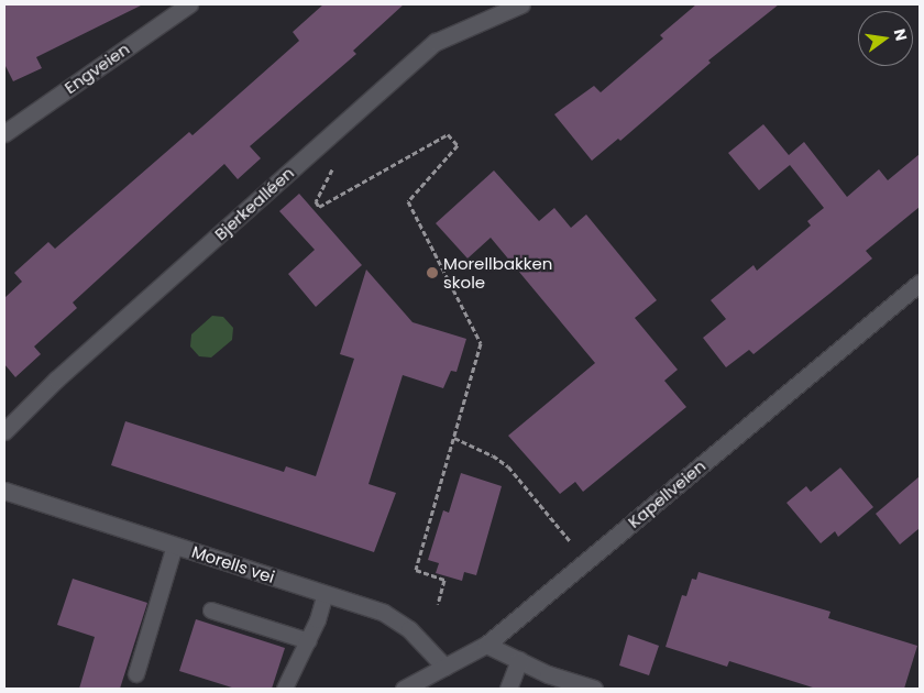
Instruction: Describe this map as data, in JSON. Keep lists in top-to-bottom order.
{
  "streets": {
    "street": [
      "Engveien",
      "Bjerkealléen",
      "Kapellveien",
      "Morells vei"
    ]
  },
  "crossings": [
    ["Kapellveien", "Morells vei"]
  ],
  "places": ["Morellbakken skole"],
  "north": "right"
}
